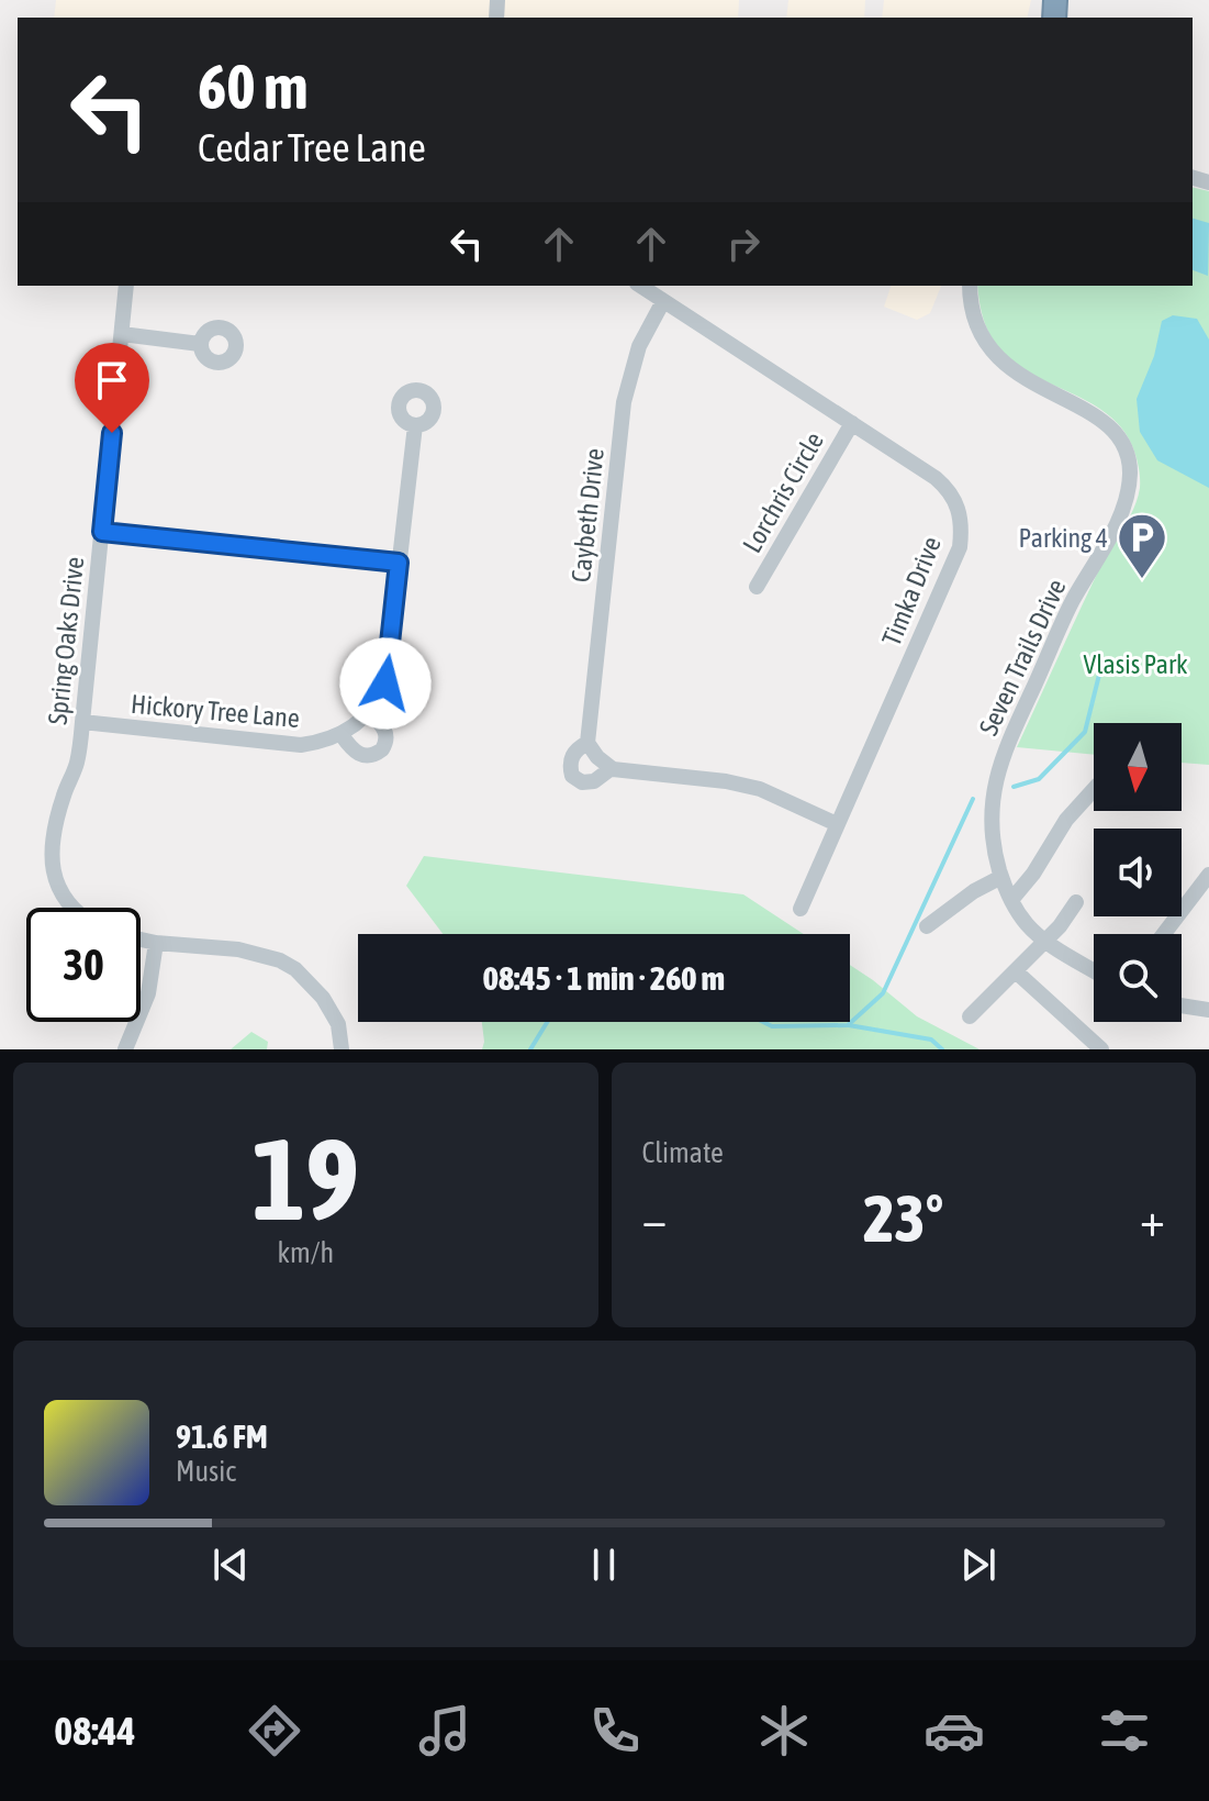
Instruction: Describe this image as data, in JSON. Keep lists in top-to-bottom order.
{
  "streets": {
    "street": [
      "Lorchris Circle",
      "Caybeth Drive",
      "Timka Drive",
      "Spring Oaks Drive",
      "Seven Trails Drive",
      "Hickory Tree Lane"
    ]
  },
  "crossings": [
    ["Lorchris Circle", "Timka Drive"],
    ["Caybeth Drive", "Timka Drive"],
    ["Spring Oaks Drive", "Hickory Tree Lane"]
  ],
  "parks": ["Vlasis Park"],
  "places": {
    "parking": ["Parking 4"]
  },
  "north": "bottom",
  "page": {
    "turn": ["60 m", "Cedar Tree Lane"],
    "limit": "30",
    "trip": "08:45 · 1 min · 260 m",
    "tile": [
      ["19", "km/h"],
      "Climate"
    ],
    "heat": ["−", "23°", "+"],
    "song": ["91.6 FM", "Music"],
    "tabs": "08:44"
  }
}
